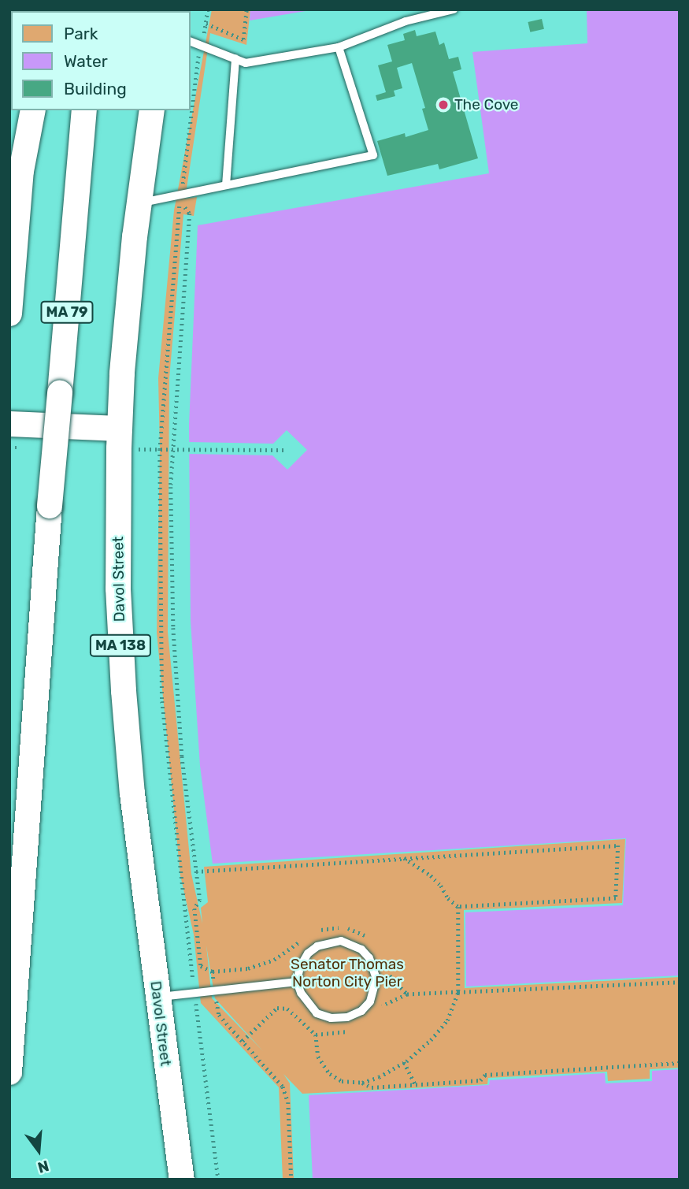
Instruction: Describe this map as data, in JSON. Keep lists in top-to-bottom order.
{
  "streets": {
    "highway": ["MA 79", "Davol Street", "MA 138"]
  },
  "parks": ["Senator Thomas Norton City Pier"],
  "places": ["The Cove"],
  "legend": ["Park", "Water", "Building"],
  "north": "bottom"
}
